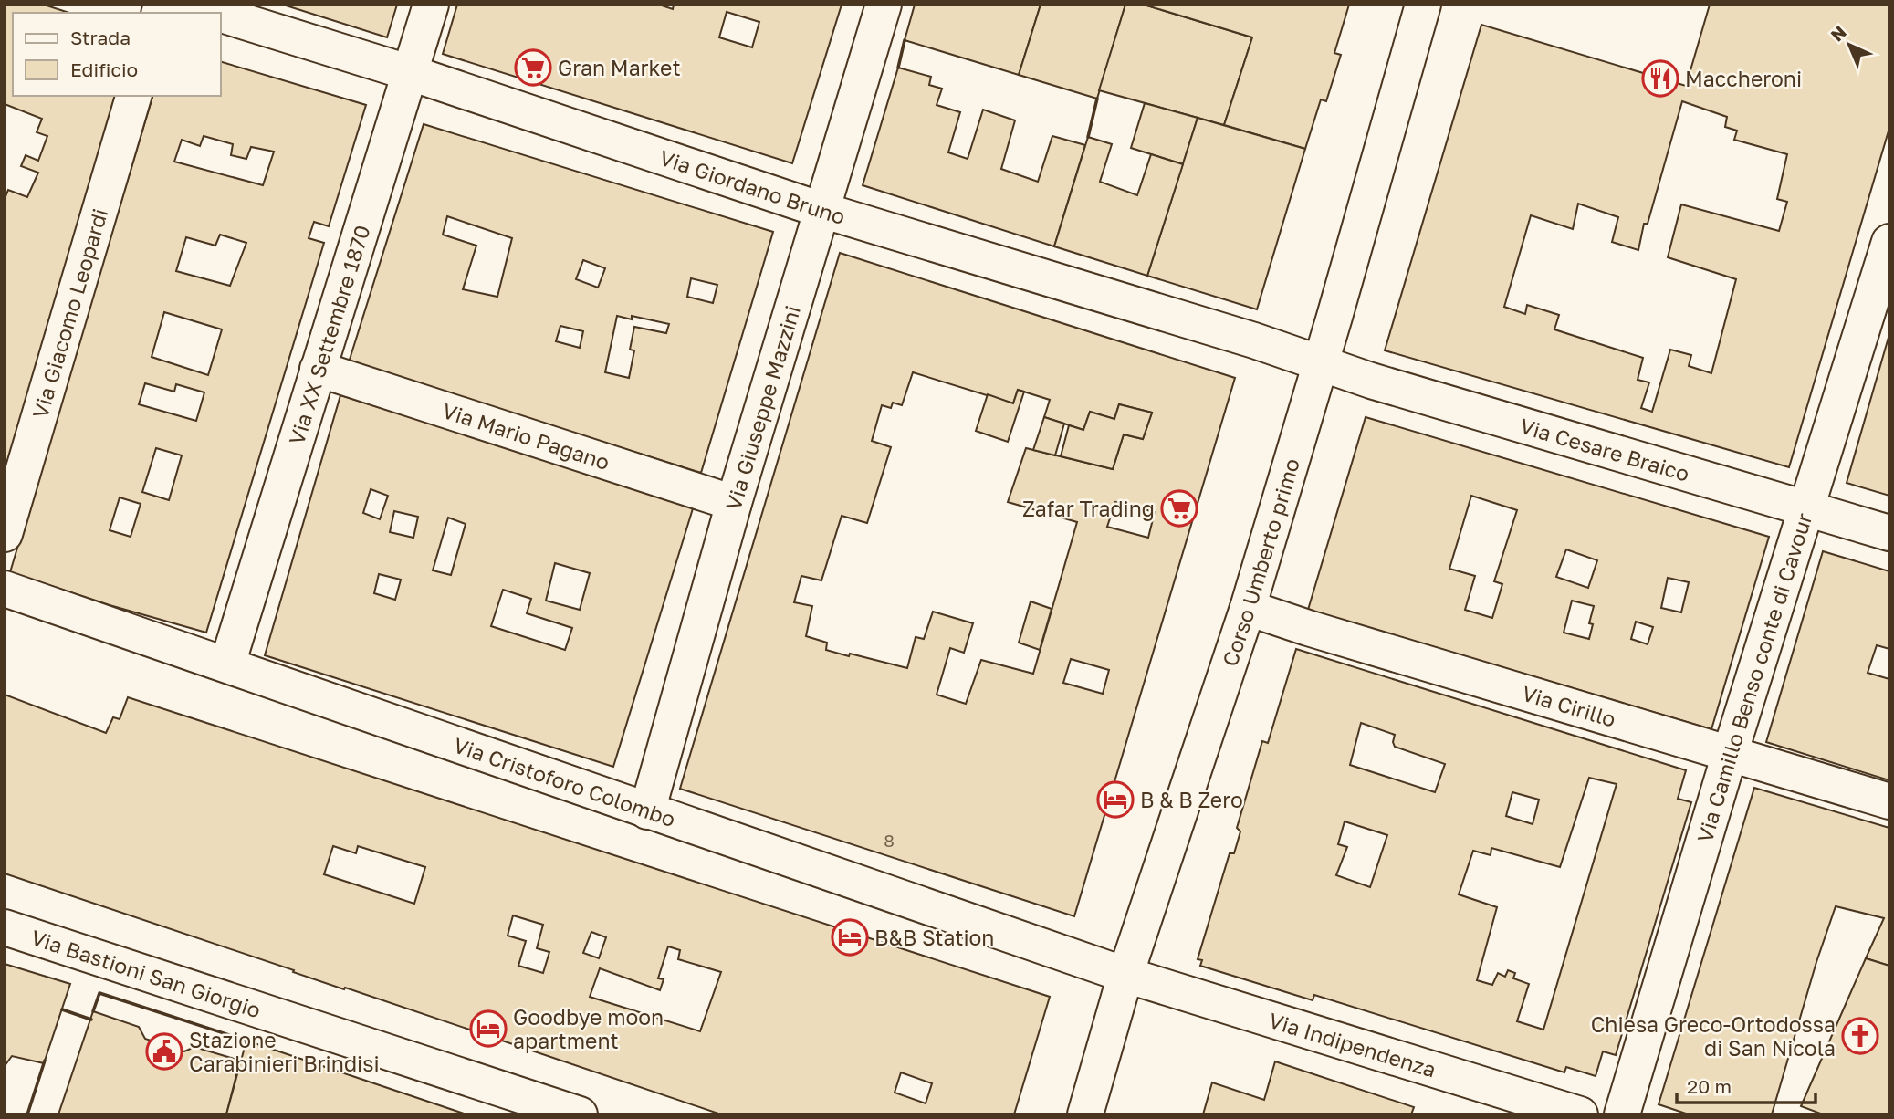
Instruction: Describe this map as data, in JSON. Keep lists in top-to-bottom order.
{
  "streets": {
    "street": [
      "Via Giordano Bruno",
      "Via Giacomo Leopardi",
      "Via XX Settembre 1870",
      "Via Giuseppe Mazzini",
      "Via Mario Pagano",
      "Via Cesare Braico",
      "Corso Umberto primo",
      "Via Camillo Benso conte di Cavour",
      "Via Cirillo",
      "Via Cristoforo Colombo",
      "Via Bastioni San Giorgio",
      "Via Indipendenza"
    ]
  },
  "crossings": [
    ["Via Giordano Bruno", "Via XX Settembre 1870"],
    ["Via Giordano Bruno", "Via Giuseppe Mazzini"],
    ["Via Giordano Bruno", "Via Cesare Braico"],
    ["Via Giordano Bruno", "Corso Umberto primo"],
    ["Via XX Settembre 1870", "Via Mario Pagano"],
    ["Via XX Settembre 1870", "Via Cristoforo Colombo"],
    ["Via Giuseppe Mazzini", "Via Mario Pagano"],
    ["Via Giuseppe Mazzini", "Via Cristoforo Colombo"],
    ["Via Cesare Braico", "Corso Umberto primo"],
    ["Via Cesare Braico", "Via Camillo Benso conte di Cavour"],
    ["Corso Umberto primo", "Via Cirillo"],
    ["Corso Umberto primo", "Via Cristoforo Colombo"],
    ["Corso Umberto primo", "Via Indipendenza"],
    ["Via Camillo Benso conte di Cavour", "Via Cirillo"],
    ["Via Cristoforo Colombo", "Via Indipendenza"]
  ],
  "places": {
    "supermarket": ["Gran Market", "Zafar Trading"],
    "restaurant": ["Maccheroni"],
    "hotel": ["B & B Zero", "B&B Station", "Goodbye moon apartment"],
    "church": ["Chiesa Greco-Ortodossa di San Nicola"],
    "public building": ["Stazione Carabinieri Brindisi"]
  },
  "house_numbers": ["8"],
  "legend": ["Strada", "Edificio"],
  "scale_bar": "20 m",
  "north": "top left"
}
